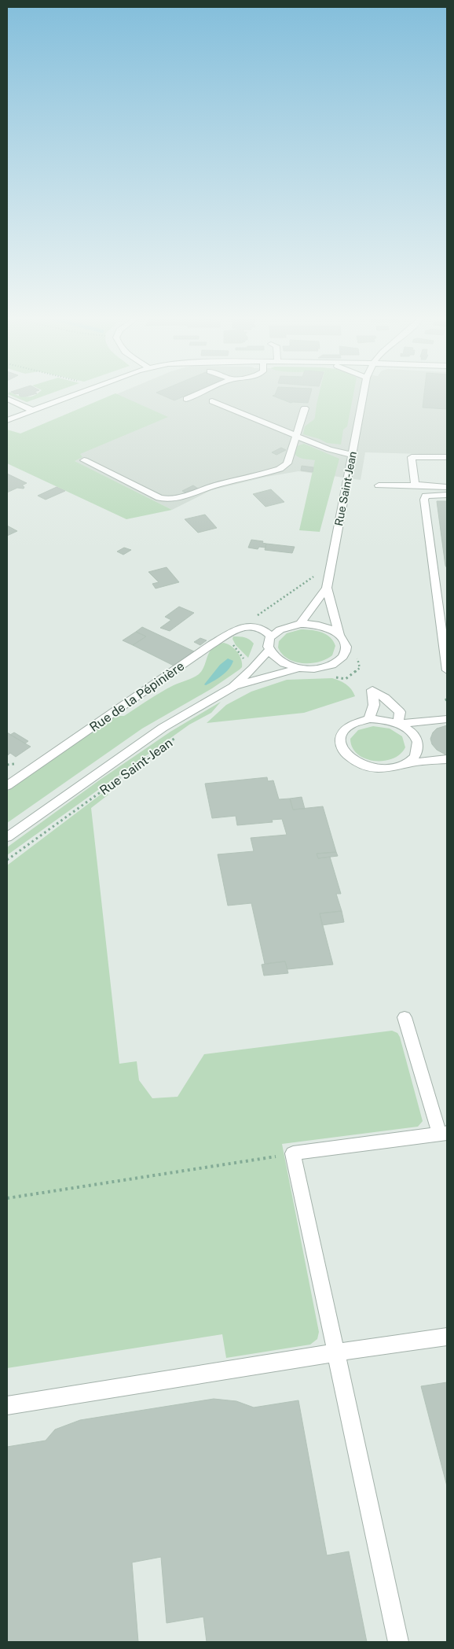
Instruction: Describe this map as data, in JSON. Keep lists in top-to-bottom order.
{
  "streets": {
    "street": ["Rue Saint-Jean", "Rue de la Pépinière"]
  },
  "crossings": [
    ["Rue Saint-Jean", "Rue de la Pépinière"]
  ]
}
